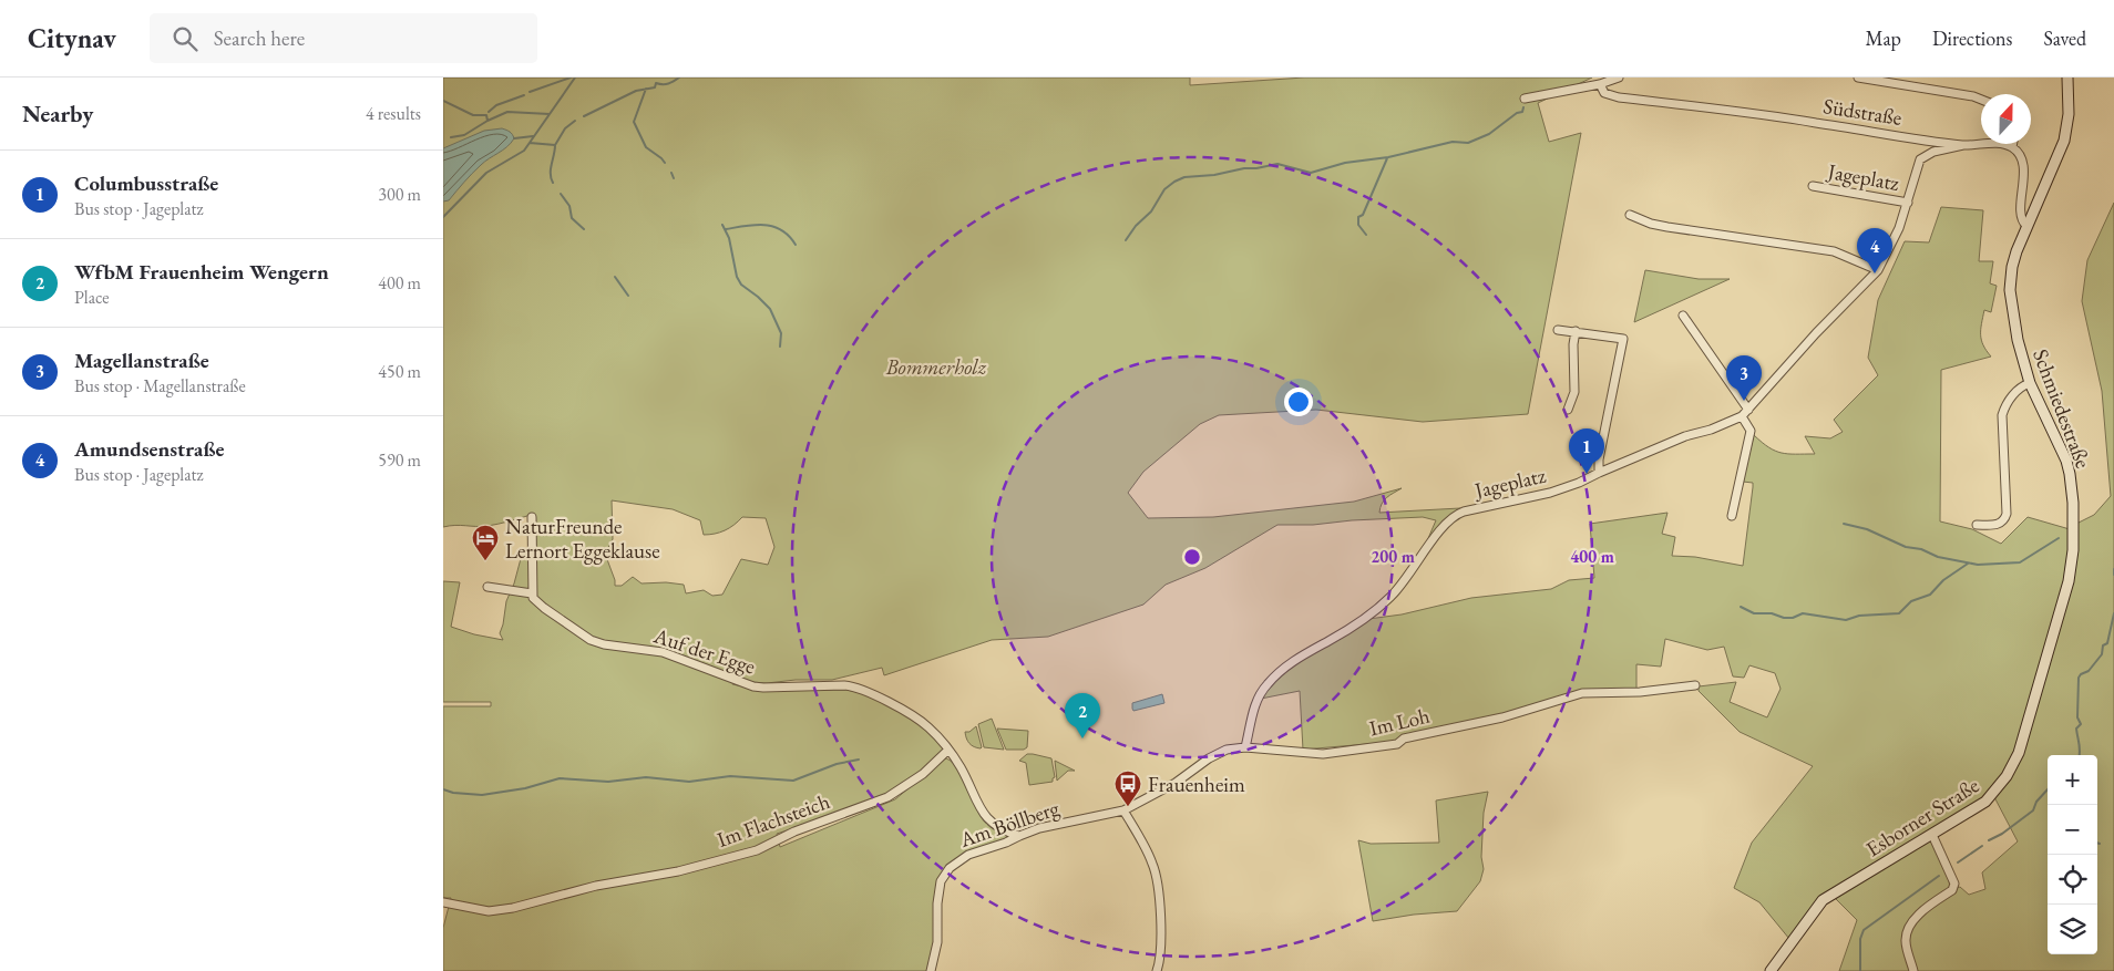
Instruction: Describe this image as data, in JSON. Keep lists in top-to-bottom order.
{
  "streets": {
    "main road": ["Schmiedestraße", "Esborner Straße"],
    "street": [
      "Südstraße",
      "Jageplatz",
      "Auf der Egge",
      "Im Loh",
      "Im Flachsteich",
      "Am Böllberg"
    ]
  },
  "crossings": [
    ["Südstraße", "Jageplatz"],
    ["Jageplatz", "Im Loh"],
    ["Schmiedestraße", "Esborner Straße"],
    ["Auf der Egge", "Im Flachsteich"],
    ["Auf der Egge", "Am Böllberg"],
    ["Im Loh", "Am Böllberg"]
  ],
  "parks": ["Bommerholz"],
  "places": {
    "hotel": ["NaturFreunde Lernort Eggeklause"],
    "bus stop": ["Frauenheim"]
  },
  "north": "top",
  "page": {
    "header": "Citynav",
    "search": "Search here",
    "nav": ["Map", "Directions", "Saved"],
    "heading": ["Nearby", "4 results"],
    "list": [
      {
        "mark": "1",
        "name": "Columbusstraße",
        "note": "Bus stop · Jageplatz",
        "value": "300 m"
      },
      {
        "mark": "2",
        "name": "WfbM Frauenheim Wengern",
        "note": "Place",
        "value": "400 m"
      },
      {
        "mark": "3",
        "name": "Magellanstraße",
        "note": "Bus stop · Magellanstraße",
        "value": "450 m"
      },
      {
        "mark": "4",
        "name": "Amundsenstraße",
        "note": "Bus stop · Jageplatz",
        "value": "590 m"
      }
    ],
    "pins": [
      "4",
      "3",
      "1",
      "2"
    ],
    "map_buttons": ["+", "−"]
  },
  "rings": ["200 m", "400 m"]
}
